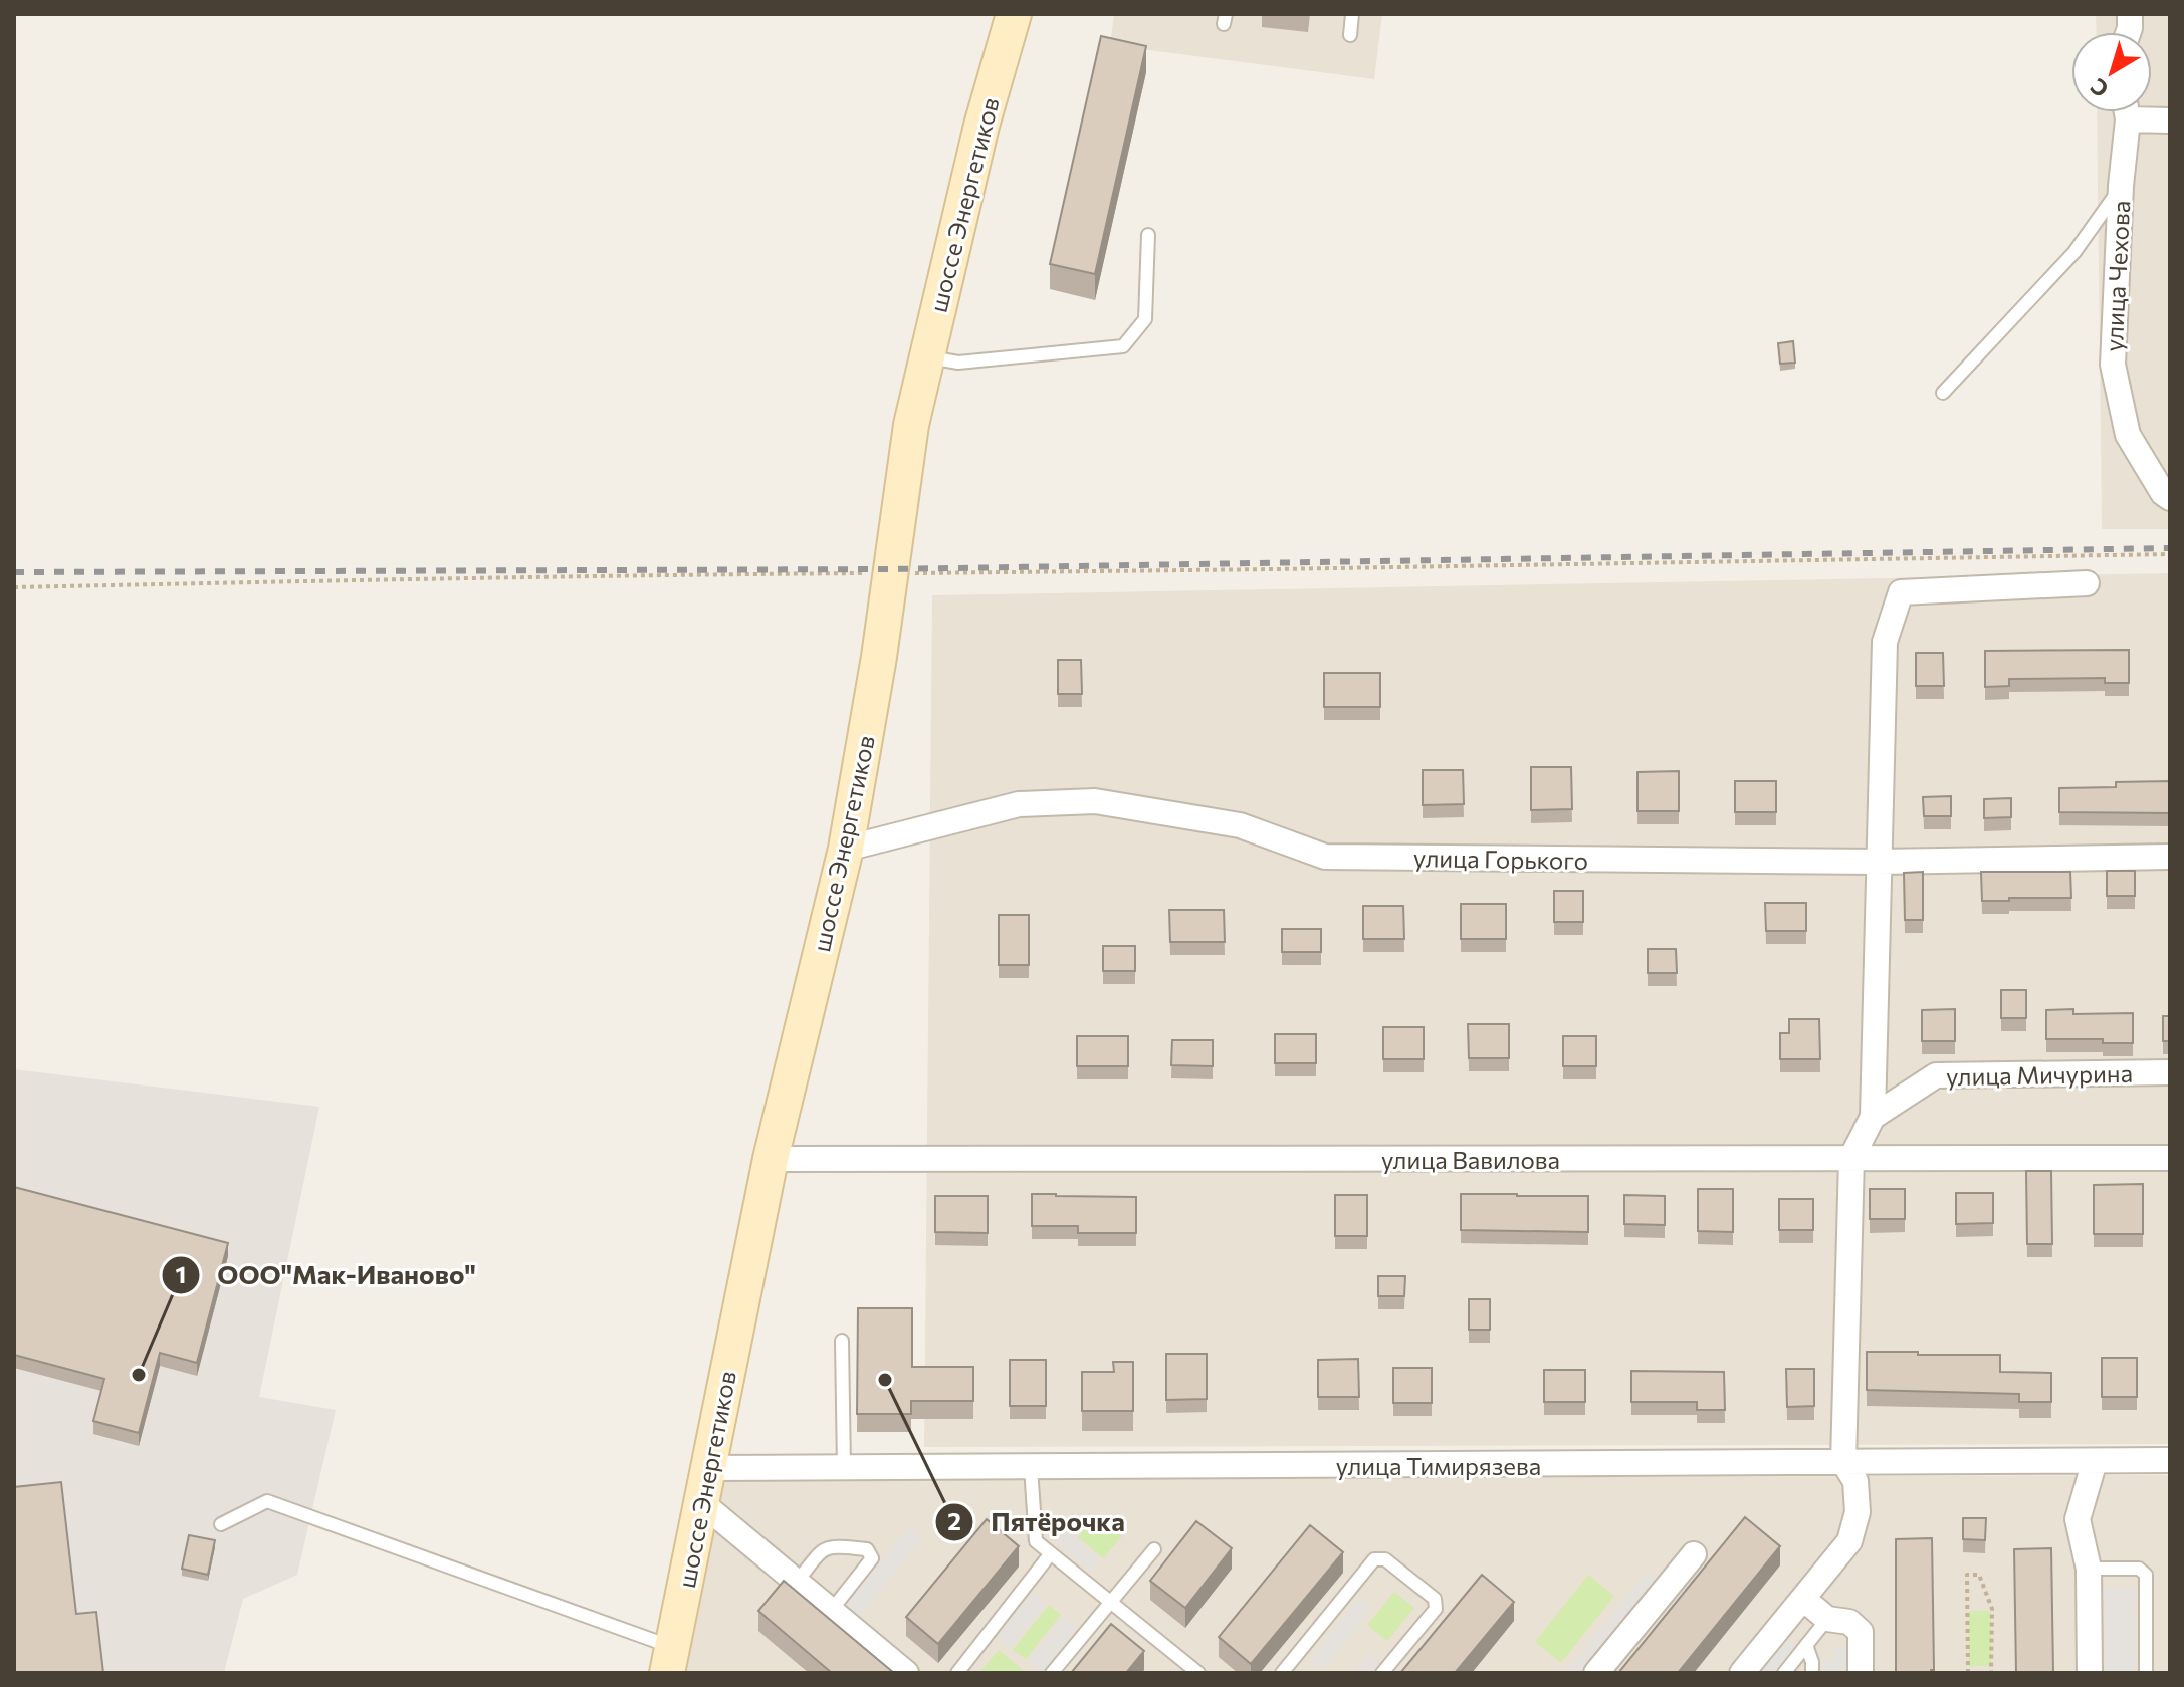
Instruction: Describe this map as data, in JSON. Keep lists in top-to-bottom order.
{
  "streets": {
    "main road": ["шоссе Энергетиков"],
    "street": [
      "улица Чехова",
      "улица Горького",
      "улица Мичурина",
      "улица Вавилова",
      "улица Тимирязева"
    ]
  },
  "crossings": [
    ["шоссе Энергетиков", "улица Горького"],
    ["шоссе Энергетиков", "улица Вавилова"],
    ["шоссе Энергетиков", "улица Тимирязева"]
  ],
  "places": ["ООО\"Мак-Иваново\"", "Пятёрочка"],
  "north": "bottom left"
}
